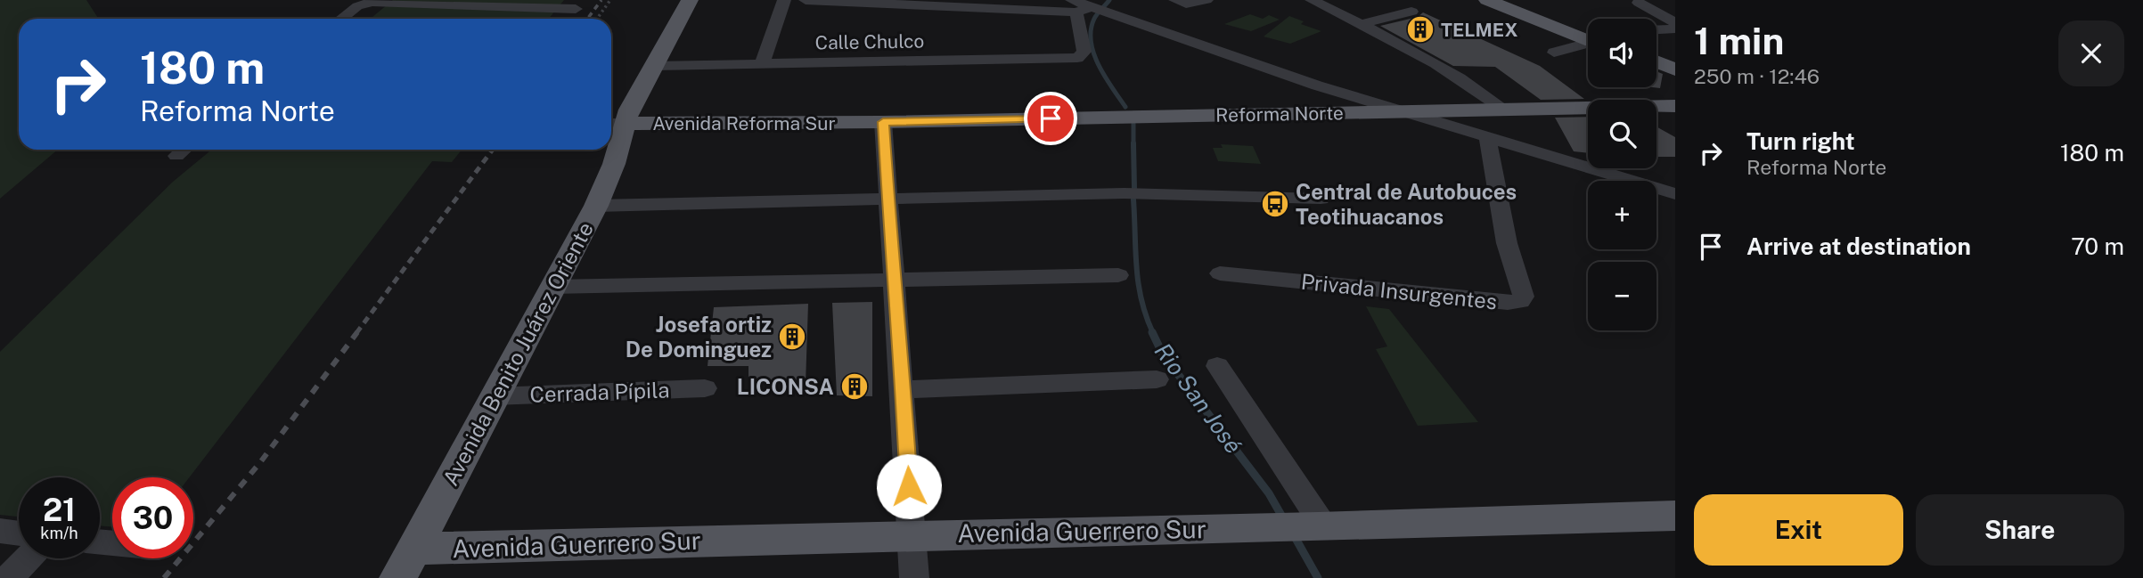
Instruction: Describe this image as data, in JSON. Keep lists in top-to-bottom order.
{
  "streets": {
    "main road": [
      "Reforma Norte",
      "Avenida Reforma Sur",
      "Avenida Benito Juárez Oriente",
      "Avenida Guerrero Sur"
    ],
    "street": ["Calle Chulco", "Privada Insurgentes", "Cerrada Pípila"]
  },
  "crossings": [
    ["Calle Chulco", "Avenida Benito Juárez Oriente"],
    ["Reforma Norte", "Avenida Reforma Sur"],
    ["Avenida Reforma Sur", "Avenida Benito Juárez Oriente"],
    ["Avenida Benito Juárez Oriente", "Cerrada Pípila"],
    ["Avenida Benito Juárez Oriente", "Avenida Guerrero Sur"]
  ],
  "water": ["Rio San José"],
  "places": {
    "building": ["TELMEX", "Josefa ortiz De Dominguez", "LICONSA"],
    "bus stop": ["Central de Autobuces Teotihuacanos"]
  },
  "page": {
    "heading": ["1 min", "250 m · 12:46"],
    "map_buttons": ["+", "−"],
    "turn": ["180 m", "Reforma Norte"],
    "list": [
      {
        "name": "Turn right",
        "note": "Reforma Norte",
        "value": "180 m"
      },
      {
        "name": "Arrive at destination",
        "value": "70 m"
      }
    ],
    "speed": "21 km/h",
    "limit": "30",
    "buttons": ["Exit", "Share"]
  }
}
